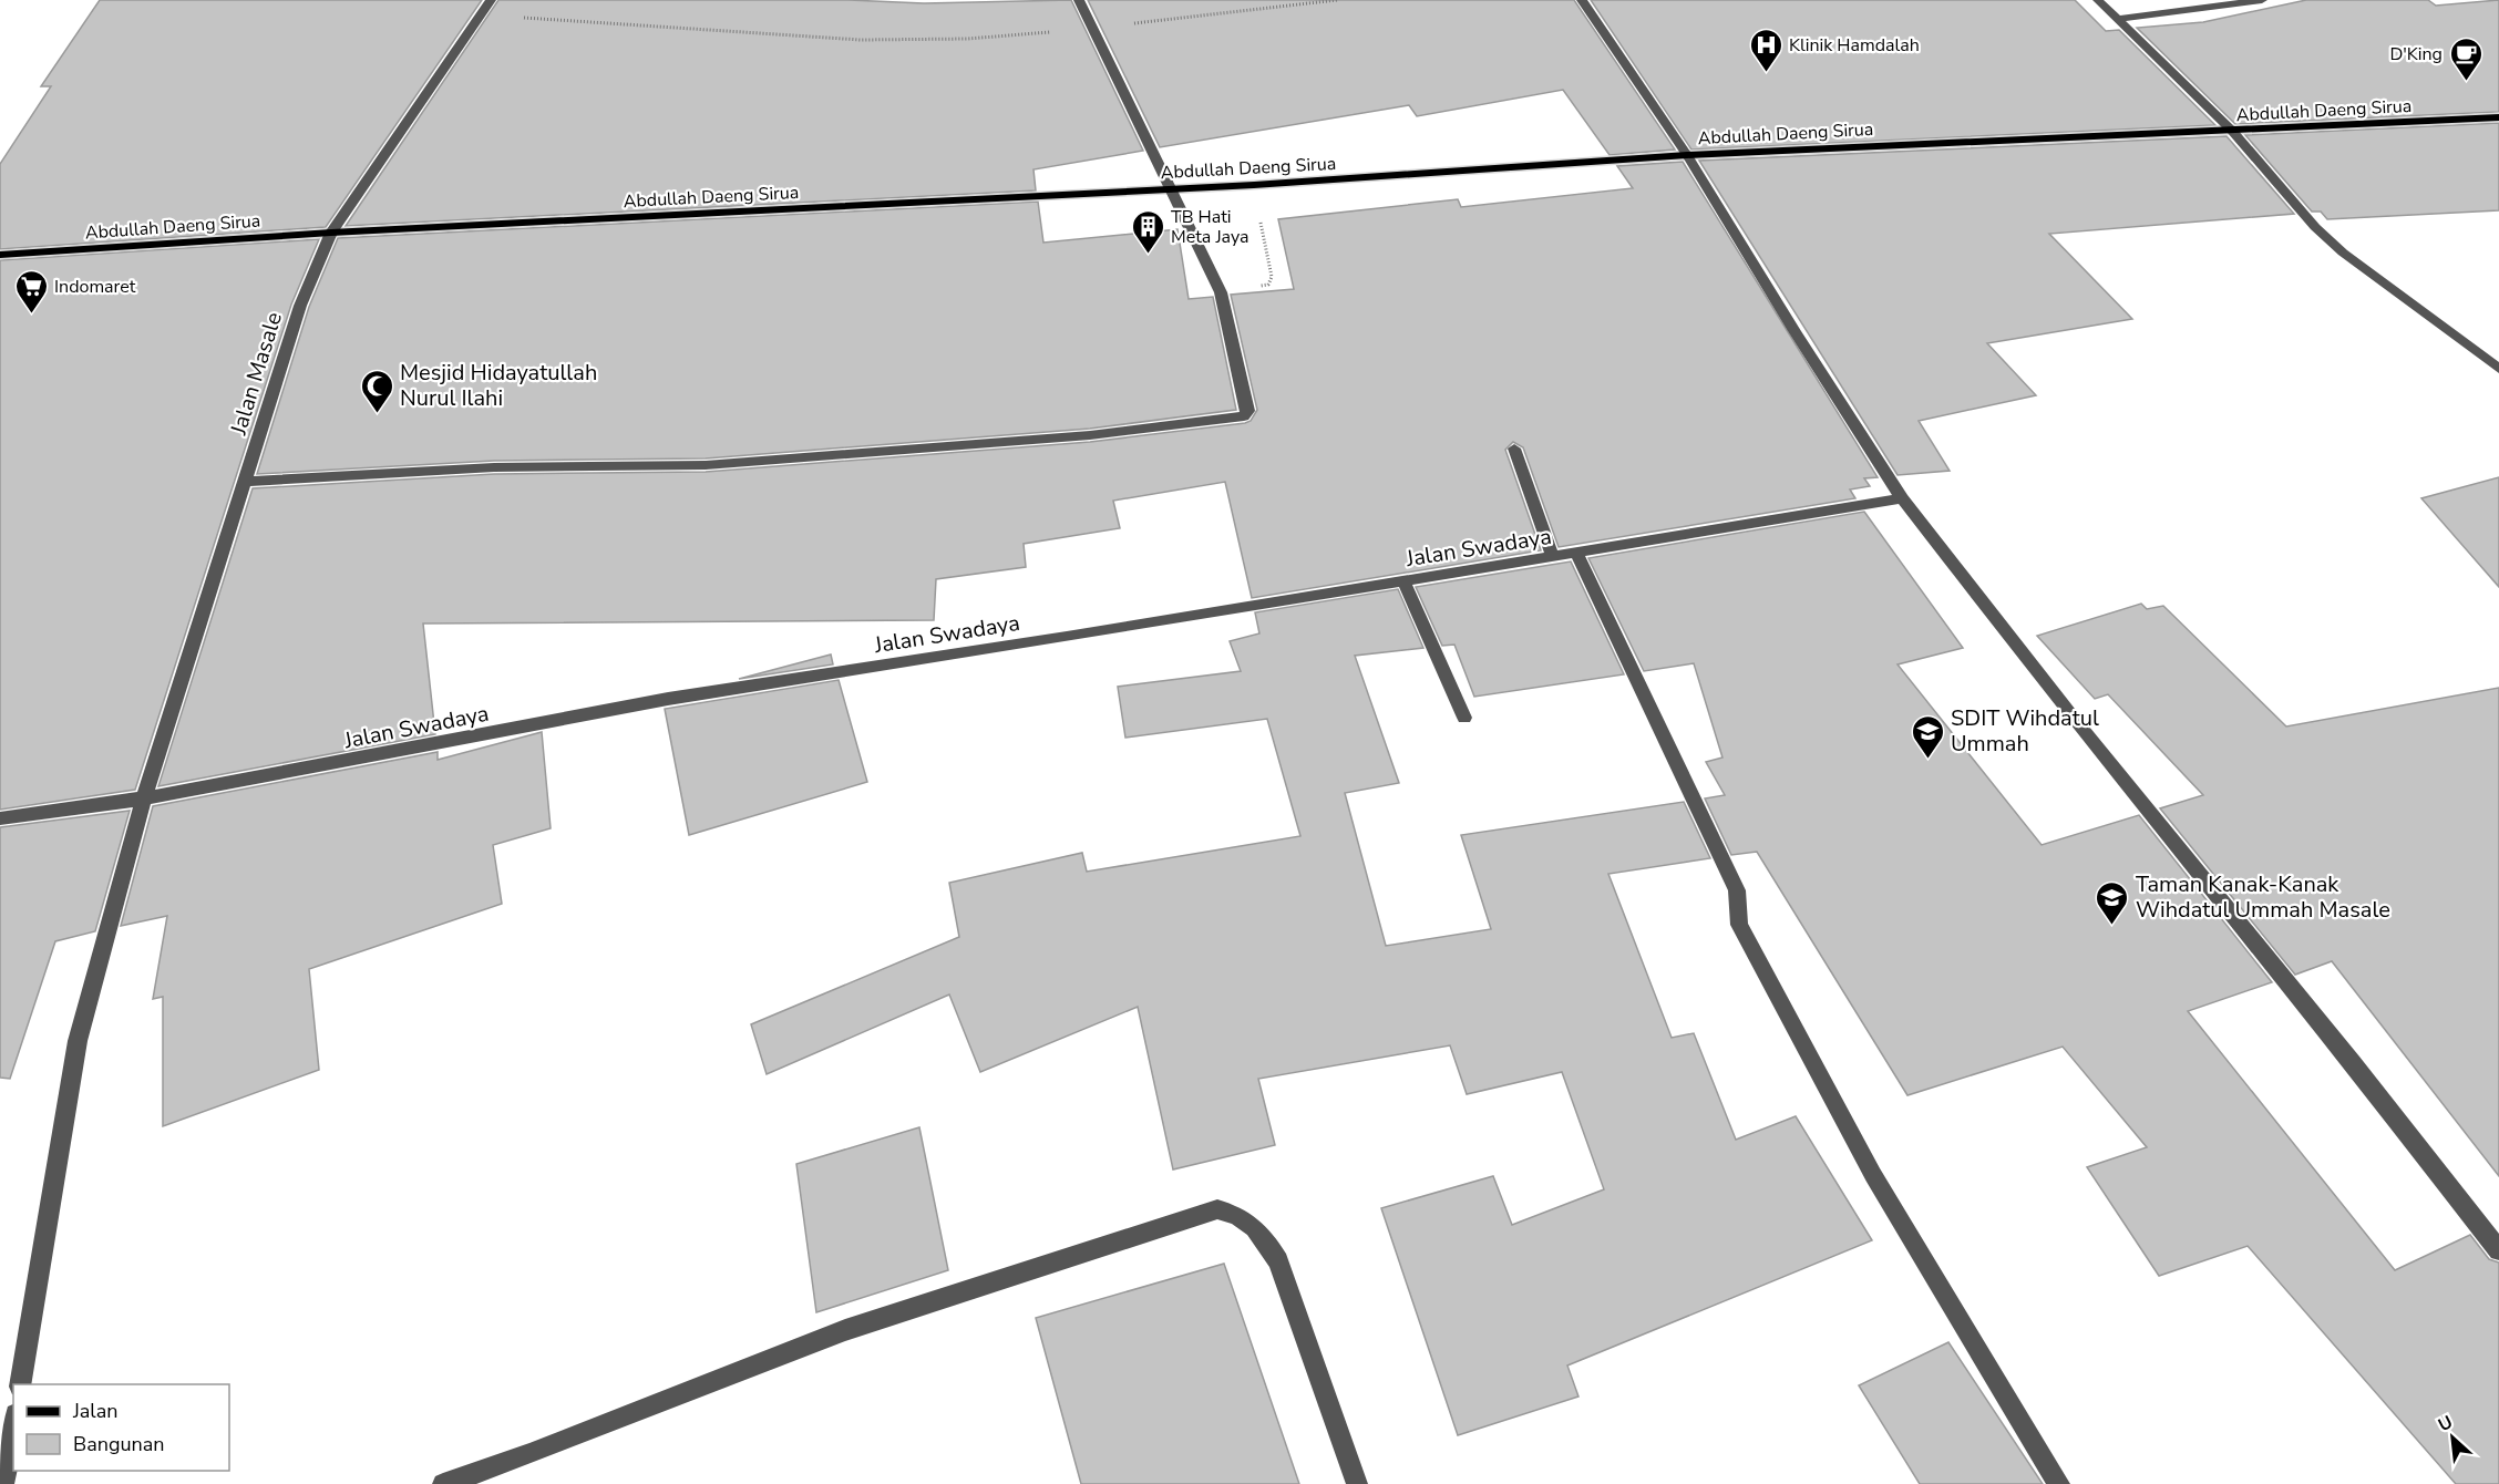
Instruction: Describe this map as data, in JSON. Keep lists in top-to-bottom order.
{
  "streets": {
    "main road": ["Abdullah Daeng Sirua"],
    "street": ["Jalan Masale", "Jalan Swadaya"]
  },
  "crossings": [
    ["Abdullah Daeng Sirua", "Jalan Masale"],
    ["Jalan Masale", "Jalan Swadaya"]
  ],
  "places": {
    "hospital": ["Klinik Hamdalah"],
    "cafe": ["D'King"],
    "building": ["TB Hati Meta Jaya"],
    "supermarket": ["Indomaret"],
    "mosque": ["Mesjid Hidayatullah Nurul Ilahi"],
    "school or university": ["SDIT Wihdatul Ummah", "Taman Kanak-Kanak Wihdatul Ummah Masale"]
  },
  "legend": ["Jalan", "Bangunan"],
  "north": "top left"
}
